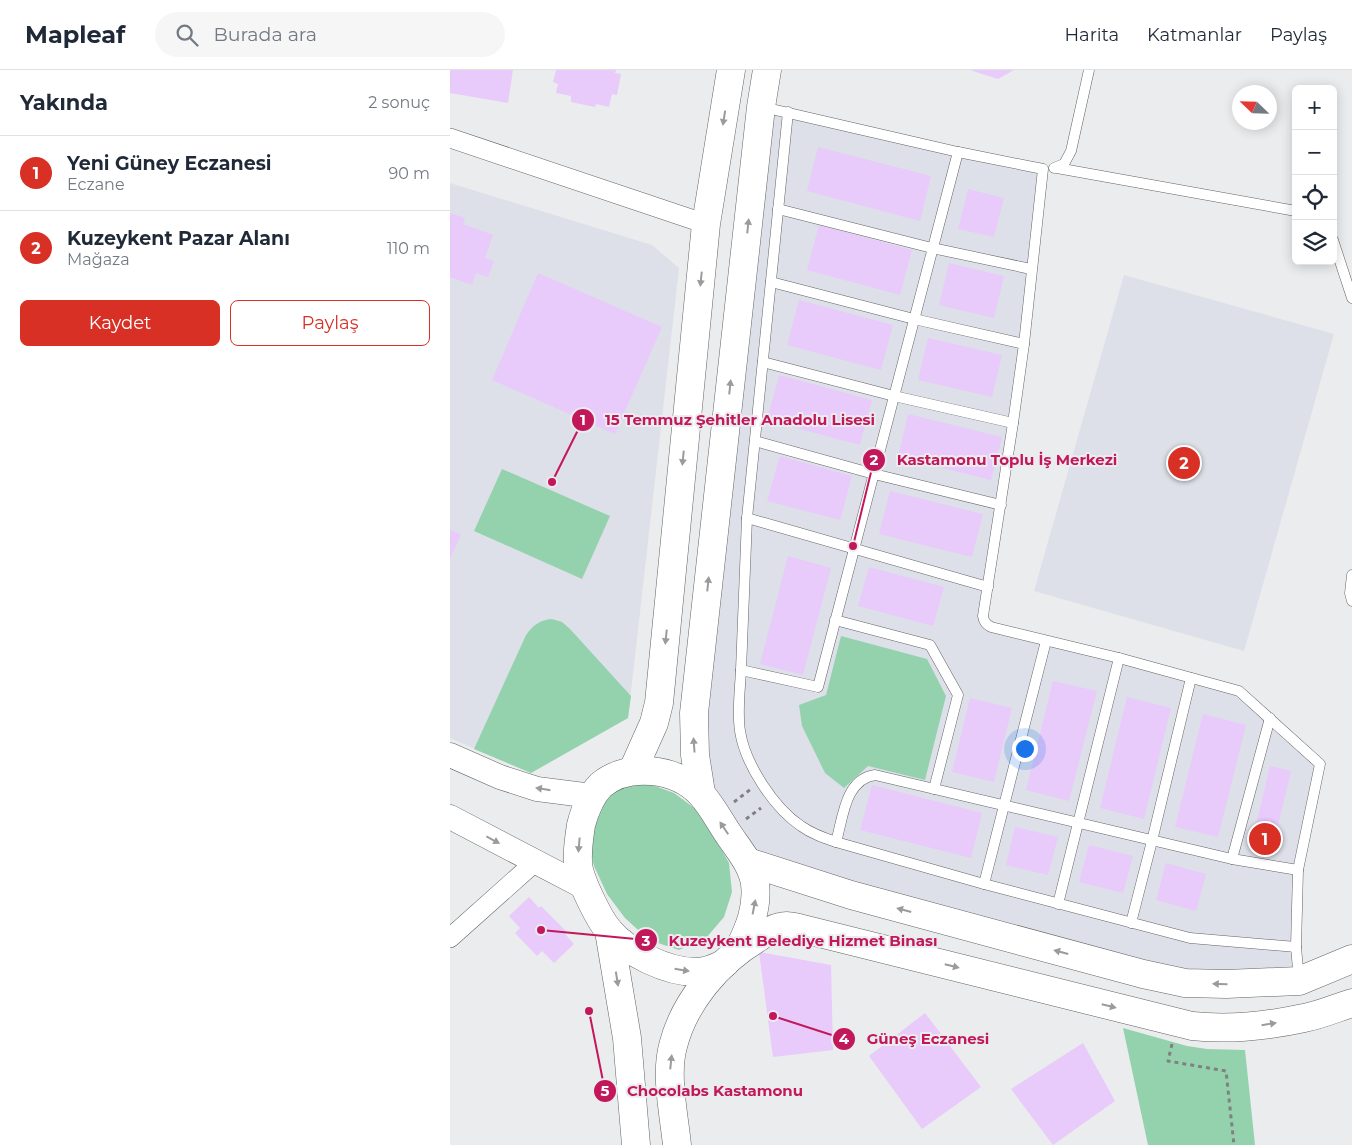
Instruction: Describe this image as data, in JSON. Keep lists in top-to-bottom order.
{
  "places": [
    "15 Temmuz Şehitler Anadolu Lisesi",
    "Kastamonu Toplu İş Merkezi",
    "Kuzeykent Belediye Hizmet Binası",
    "Chocolabs Kastamonu",
    "Güneş Eczanesi"
  ],
  "north": "top left",
  "page": {
    "header": "Mapleaf",
    "search": "Burada ara",
    "nav": ["Harita", "Katmanlar", "Paylaş"],
    "heading": ["Yakında", "2 sonuç"],
    "map_buttons": ["+", "−"],
    "list": [
      {
        "mark": "1",
        "name": "Yeni Güney Eczanesi",
        "note": "Eczane",
        "value": "90 m"
      },
      {
        "mark": "2",
        "name": "Kuzeykent Pazar Alanı",
        "note": "Mağaza",
        "value": "110 m"
      }
    ],
    "buttons": ["Kaydet", "Paylaş"],
    "pins": ["2", "1"]
  }
}
